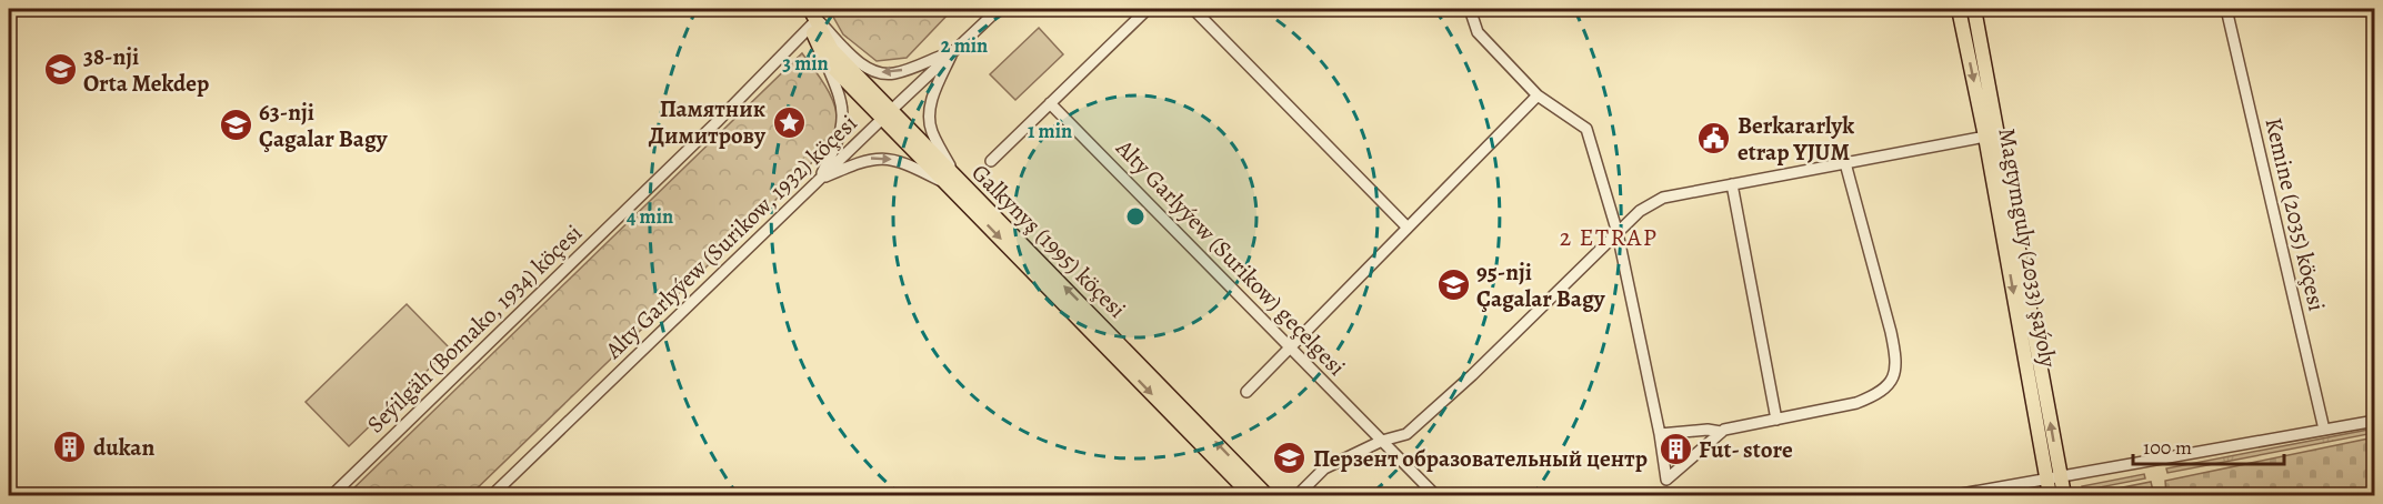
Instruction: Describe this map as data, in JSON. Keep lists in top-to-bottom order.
{
  "streets": {
    "main road": ["Galkynyş (1995) köçesi", "Magtymguly (2033) şaýoly"],
    "street": [
      "Kemine (2035) köçesi",
      "Alty Garlyýew (Surikow, 1932) köçesi",
      "Alty Garlyýew (Surikow) geçelgesi",
      "Seýilgäh (Bomako, 1934) köçesi"
    ]
  },
  "crossings": [
    ["Alty Garlyýew (Surikow, 1932) köçesi", "Galkynyş (1995) köçesi"],
    ["Galkynyş (1995) köçesi", "Seýilgäh (Bomako, 1934) köçesi"]
  ],
  "districts": ["2 ETRAP"],
  "places": {
    "school or university": [
      "38-nji Orta Mekdep",
      "63-nji Çagalar Bagy",
      "95-nji Çagalar Bagy",
      "Перзент образовательный центр"
    ],
    "place": ["Памятник Димитрову"],
    "public building": ["Berkararlyk etrap YJUM"],
    "building": ["dukan", "Fut- store"]
  },
  "scale_bar": "100 m",
  "rings": [
    "2 min",
    "3 min",
    "1 min",
    "4 min"
  ]
}
